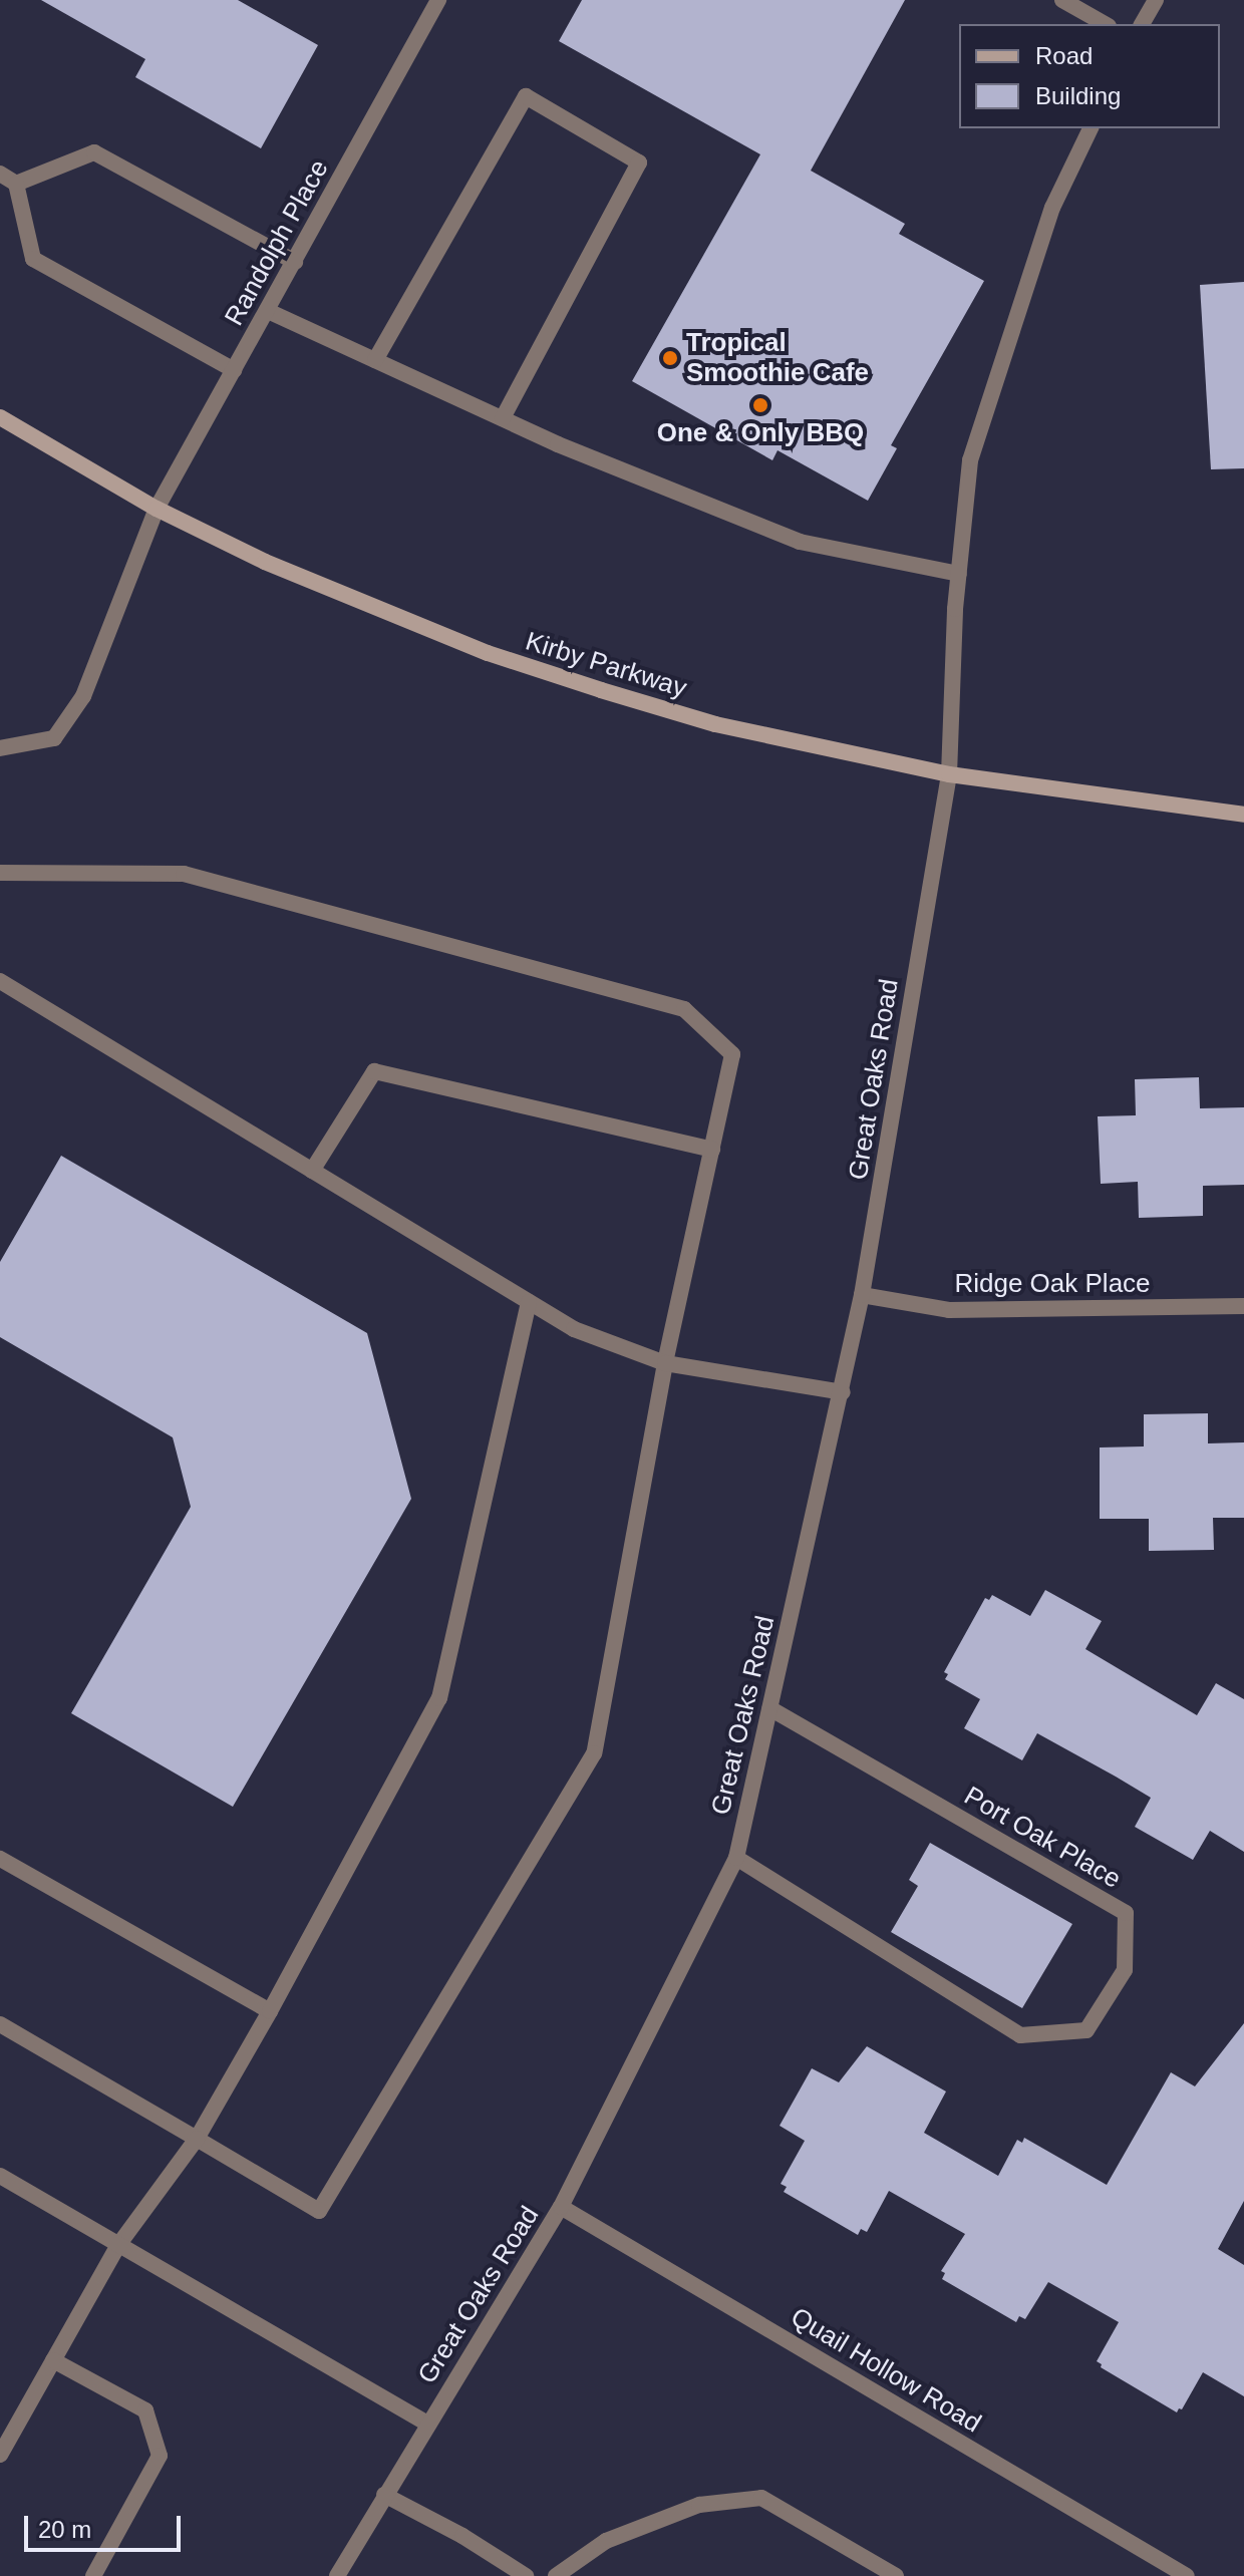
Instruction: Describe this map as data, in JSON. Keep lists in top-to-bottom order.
{
  "streets": {
    "main road": ["Kirby Parkway"],
    "street": [
      "Randolph Place",
      "Great Oaks Road",
      "Ridge Oak Place",
      "Port Oak Place",
      "Quail Hollow Road"
    ]
  },
  "crossings": [
    ["Randolph Place", "Kirby Parkway"],
    ["Kirby Parkway", "Great Oaks Road"],
    ["Great Oaks Road", "Ridge Oak Place"],
    ["Great Oaks Road", "Port Oak Place"],
    ["Great Oaks Road", "Quail Hollow Road"]
  ],
  "places": ["Tropical Smoothie Cafe", "One & Only BBQ"],
  "legend": ["Road", "Building"],
  "scale_bar": "20 m"
}
